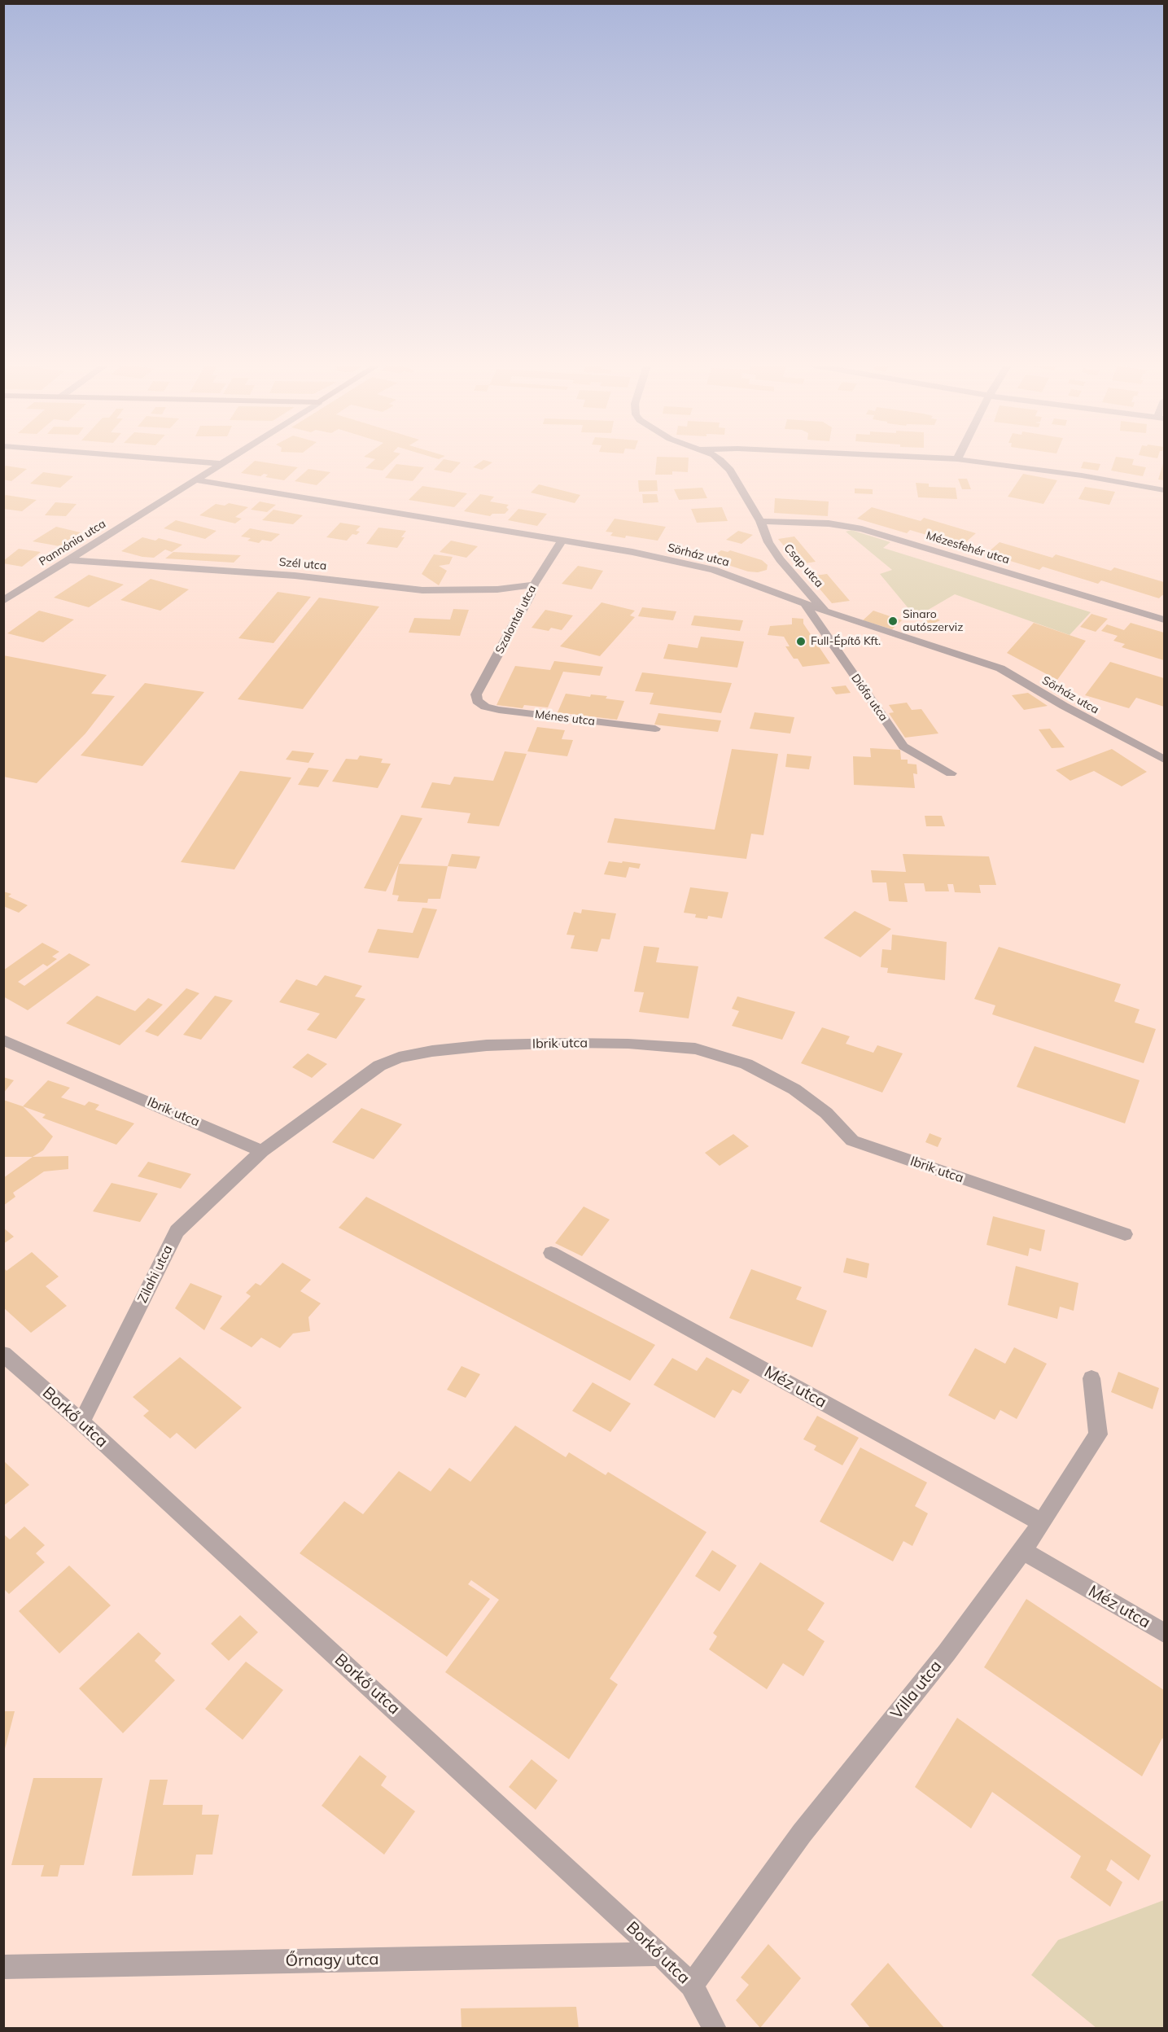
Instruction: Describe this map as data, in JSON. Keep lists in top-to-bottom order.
{
  "streets": {
    "street": [
      "Pannónia utca",
      "Mézesfehér utca",
      "Sörház utca",
      "Szél utca",
      "Csap utca",
      "Szalontai utca",
      "Diófa utca",
      "Ménes utca",
      "Ibrik utca",
      "Zilahi utca",
      "Méz utca",
      "Borkő utca",
      "Villa utca",
      "Őrnagy utca"
    ]
  },
  "crossings": [
    ["Pannónia utca", "Sörház utca"],
    ["Pannónia utca", "Szél utca"],
    ["Mézesfehér utca", "Csap utca"],
    ["Sörház utca", "Csap utca"],
    ["Sörház utca", "Szalontai utca"],
    ["Sörház utca", "Diófa utca"],
    ["Szél utca", "Szalontai utca"],
    ["Szalontai utca", "Ménes utca"],
    ["Ibrik utca", "Zilahi utca"],
    ["Zilahi utca", "Borkő utca"],
    ["Méz utca", "Villa utca"],
    ["Borkő utca", "Villa utca"],
    ["Borkő utca", "Őrnagy utca"]
  ],
  "places": ["Sinaro autószerviz", "Full-Építő Kft."]
}
